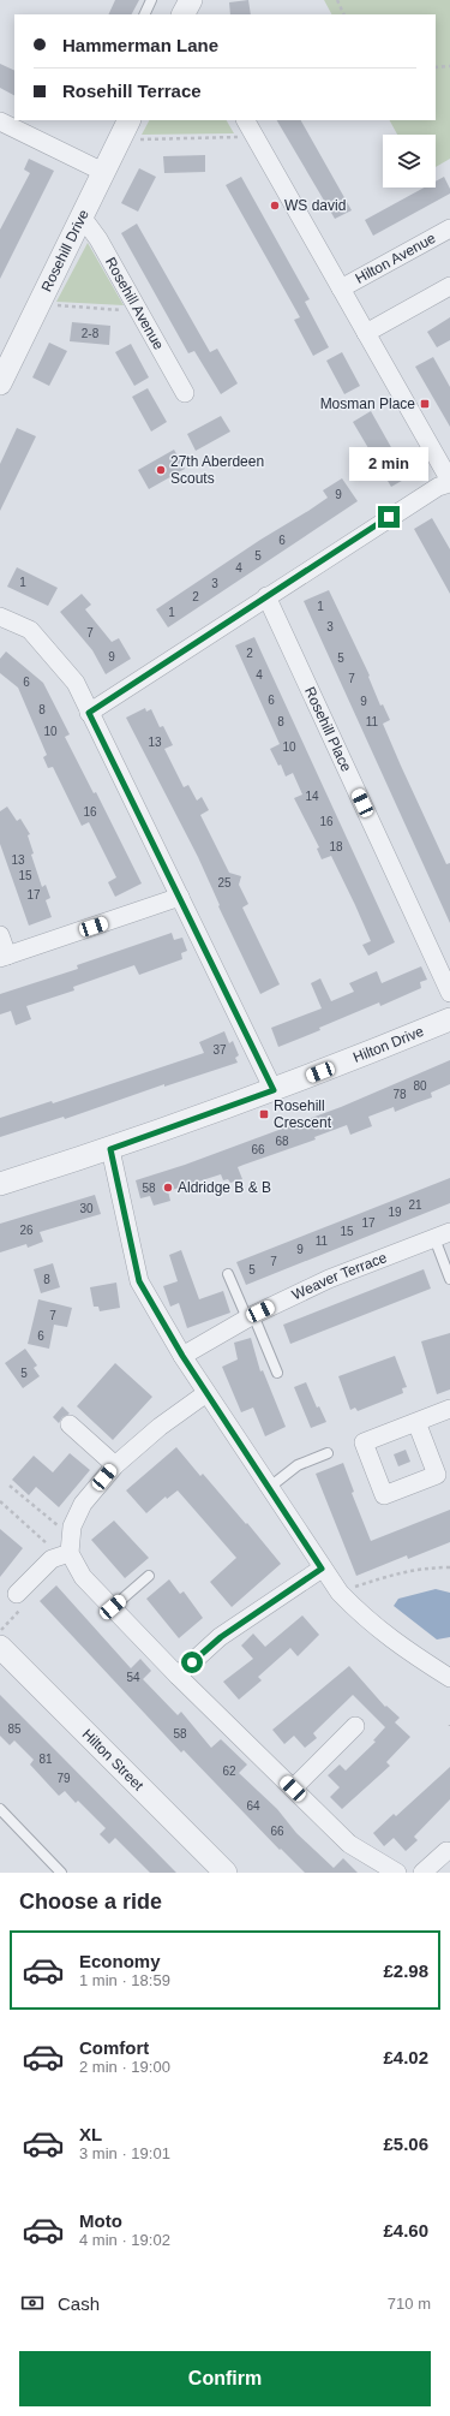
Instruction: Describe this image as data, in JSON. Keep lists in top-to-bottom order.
{
  "streets": {
    "street": [
      "Rosehill Drive",
      "Hilton Avenue",
      "Rosehill Avenue",
      "Rosehill Place",
      "Hilton Drive",
      "Weaver Terrace",
      "Hilton Street"
    ]
  },
  "crossings": [
    ["Rosehill Drive", "Rosehill Avenue"]
  ],
  "places": {
    "other": ["WS david", "27th Aberdeen Scouts", "Aldridge B & B"],
    "transit": ["Mosman Place", "Rosehill Crescent"]
  },
  "house_numbers": [
    "2-8",
    "9",
    "6",
    "5",
    "4",
    "1",
    "3",
    "2",
    "1",
    "1",
    "3",
    "7",
    "2",
    "9",
    "5",
    "4",
    "7",
    "6",
    "6",
    "9",
    "8",
    "8",
    "11",
    "10",
    "13",
    "10",
    "14",
    "16",
    "16",
    "18",
    "13",
    "15",
    "25",
    "17",
    "37",
    "80",
    "78",
    "68",
    "66",
    "58",
    "21",
    "30",
    "19",
    "17",
    "26",
    "15",
    "11",
    "9",
    "7",
    "5",
    "8",
    "7",
    "6",
    "5",
    "54",
    "85",
    "58",
    "81",
    "62",
    "79",
    "64",
    "66"
  ],
  "page": {
    "banner": ["Hammerman Lane", "Rosehill Terrace"],
    "bubble": "2 min",
    "heading": "Choose a ride",
    "list": [
      {
        "name": "Economy",
        "note": "1 min · 18:59",
        "value": "£2.98"
      },
      {
        "name": "Comfort",
        "note": "2 min · 19:00",
        "value": "£4.02"
      },
      {
        "name": "XL",
        "note": "3 min · 19:01",
        "value": "£5.06"
      },
      {
        "name": "Moto",
        "note": "4 min · 19:02",
        "value": "£4.60"
      }
    ],
    "pay": ["Cash", "710 m"],
    "buttons": "Confirm"
  }
}
